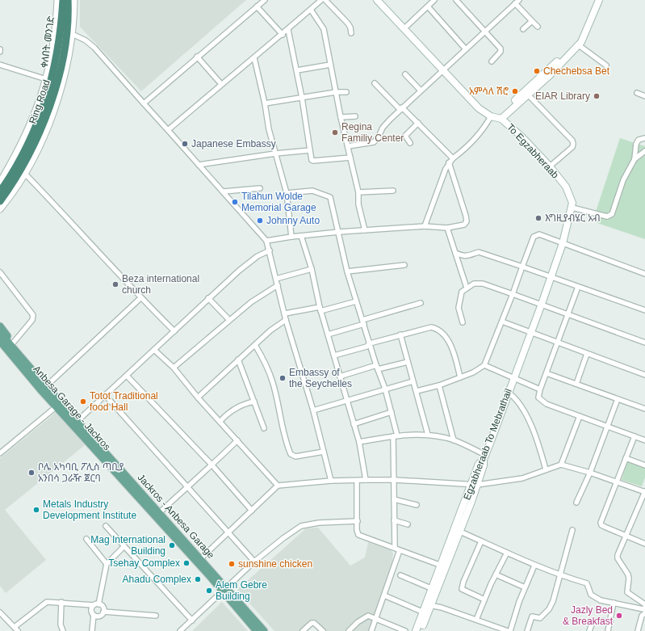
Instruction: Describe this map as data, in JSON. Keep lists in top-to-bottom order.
{
  "streets": {
    "highway": ["ቀለበት መንገድ", "Ring Road"],
    "main road": [
      "To Egzabheraab",
      "Anbesa Garage - Jackros",
      "Egzabheraab To Mebrathail",
      "Jackros - Anbesa Garage"
    ]
  },
  "crossings": [
    ["ቀለበት መንገድ", "Ring Road"],
    ["To Egzabheraab", "Egzabheraab To Mebrathail"],
    ["Anbesa Garage - Jackros", "Jackros - Anbesa Garage"]
  ],
  "places": [
    "Chechebsa Bet",
    "አምሳለ ሽሮ",
    "EIAR Library",
    "Regina Familiy Center",
    "Japanese Embassy",
    "Tilahun Wolde Memorial Garage",
    "እግዚያብሄር አብ",
    "Johnny Auto",
    "Beza international church",
    "Embassy of the Seychelles",
    "Totot Traditional food Hall",
    "ቦሌ አካባቢ ፖሊስ ጣቢያ አንበሳ ጋራዥ ጀርባ",
    "Metals Industry Development Institute",
    "Mag International Building",
    "Tsehay Complex",
    "sunshine chicken",
    "Ahadu Complex",
    "Alem Gebre Building",
    "Jazly Bed & Breakfast"
  ]
}
